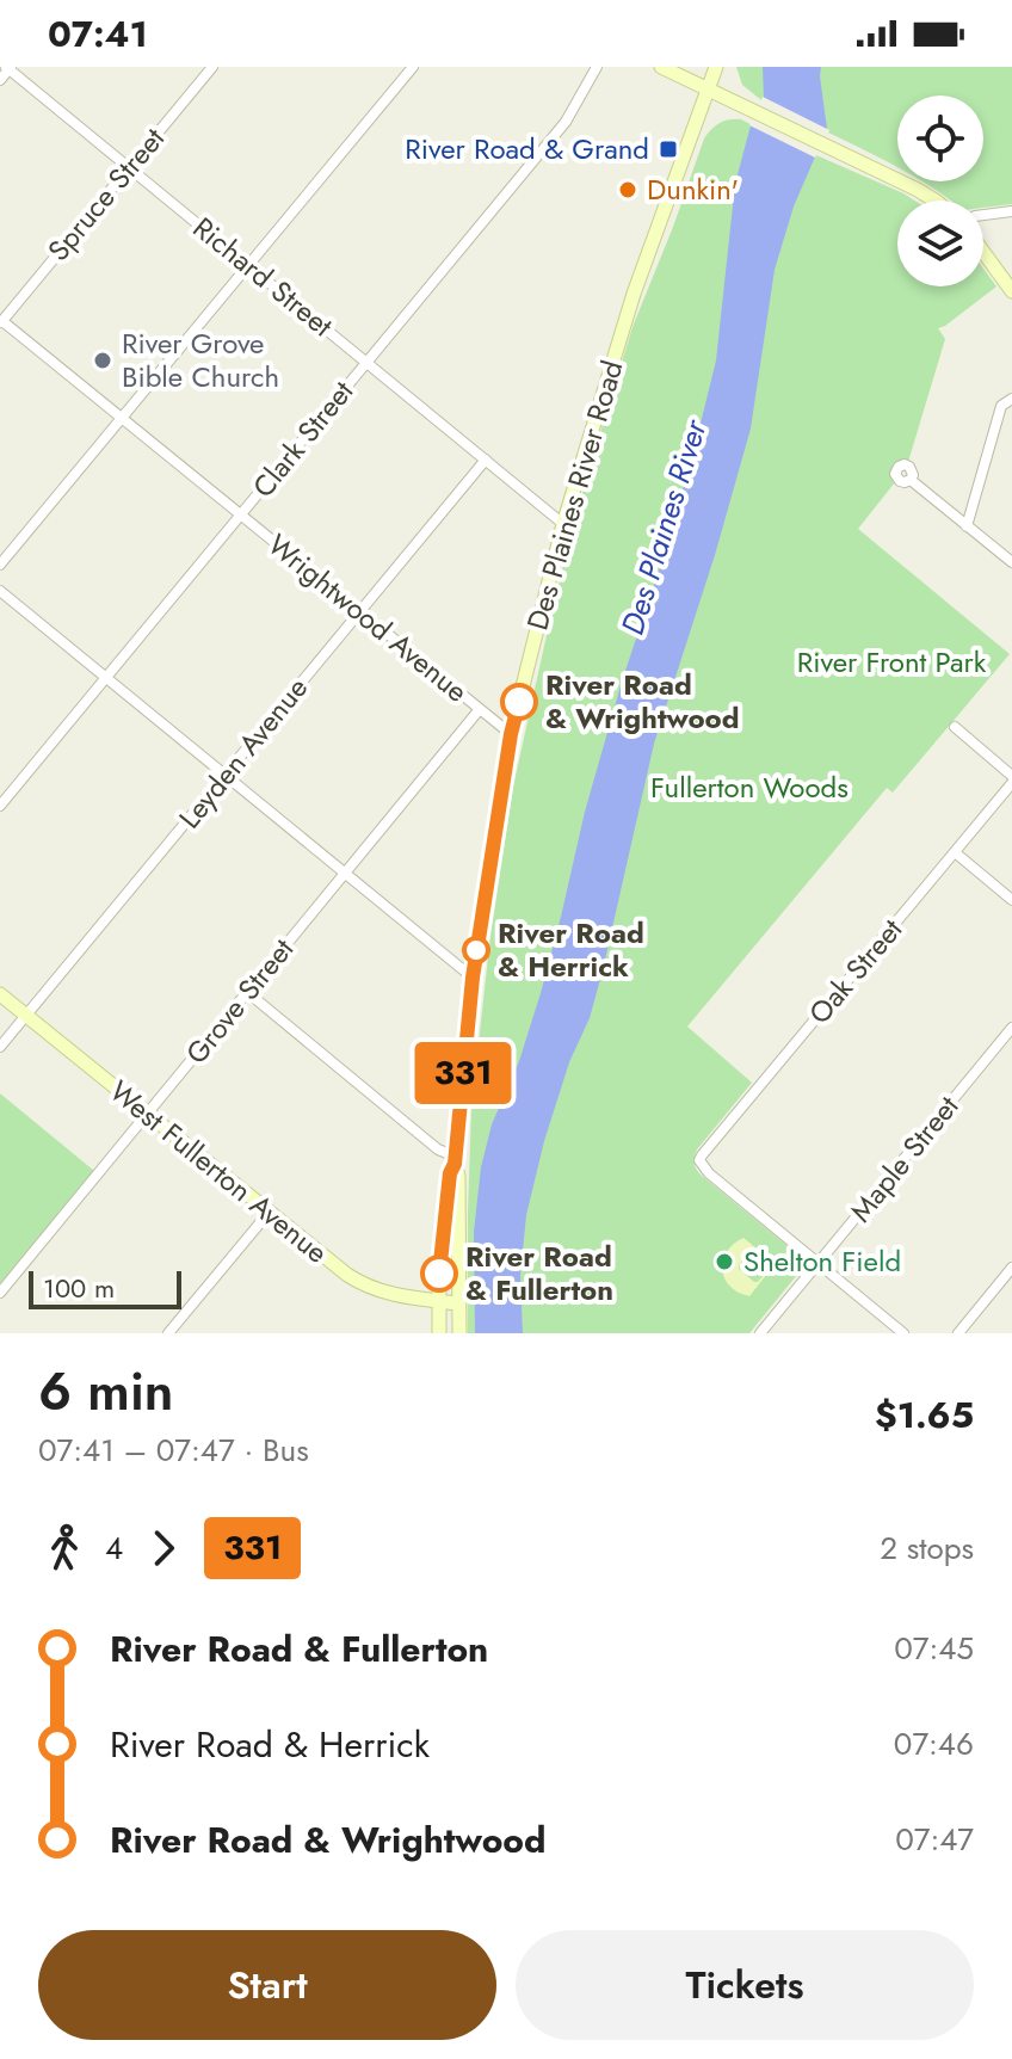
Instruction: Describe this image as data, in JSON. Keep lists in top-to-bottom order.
{
  "streets": {
    "main road": ["Des Plaines River Road", "West Fullerton Avenue"],
    "street": [
      "Spruce Street",
      "Richard Street",
      "Clark Street",
      "Wrightwood Avenue",
      "Leyden Avenue",
      "Oak Street",
      "Grove Street",
      "Maple Street"
    ]
  },
  "crossings": [
    ["Spruce Street", "Richard Street"],
    ["Spruce Street", "Wrightwood Avenue"],
    ["Richard Street", "Clark Street"],
    ["Richard Street", "Des Plaines River Road"],
    ["Richard Street", "Leyden Avenue"],
    ["Clark Street", "Wrightwood Avenue"],
    ["Des Plaines River Road", "Wrightwood Avenue"],
    ["Des Plaines River Road", "West Fullerton Avenue"],
    ["Wrightwood Avenue", "Leyden Avenue"],
    ["Wrightwood Avenue", "Grove Street"],
    ["Leyden Avenue", "West Fullerton Avenue"],
    ["Oak Street", "Maple Street"],
    ["Grove Street", "West Fullerton Avenue"]
  ],
  "water": ["Des Plaines River"],
  "parks": ["River Front Park", "Fullerton Woods"],
  "places": {
    "transit": ["River Road & Grand"],
    "other": [
      "Dunkin'",
      "River Grove Bible Church",
      "River Road & Wrightwood",
      "River Road & Herrick",
      "Shelton Field",
      "River Road & Fullerton"
    ]
  },
  "lines": ["bus line 331"],
  "scale_bar": "100 m",
  "page": {
    "status": "07:41",
    "on_map": "331",
    "scale": "100 m",
    "heading": ["6 min", "07:41 – 07:47 · Bus", "$1.65"],
    "legs": ["4", "331", "2 stops"],
    "list": [
      {
        "name": "River Road & Fullerton",
        "value": "07:45"
      },
      {
        "name": "River Road & Herrick",
        "value": "07:46"
      },
      {
        "name": "River Road & Wrightwood",
        "value": "07:47"
      }
    ],
    "buttons": ["Start", "Tickets"]
  }
}
